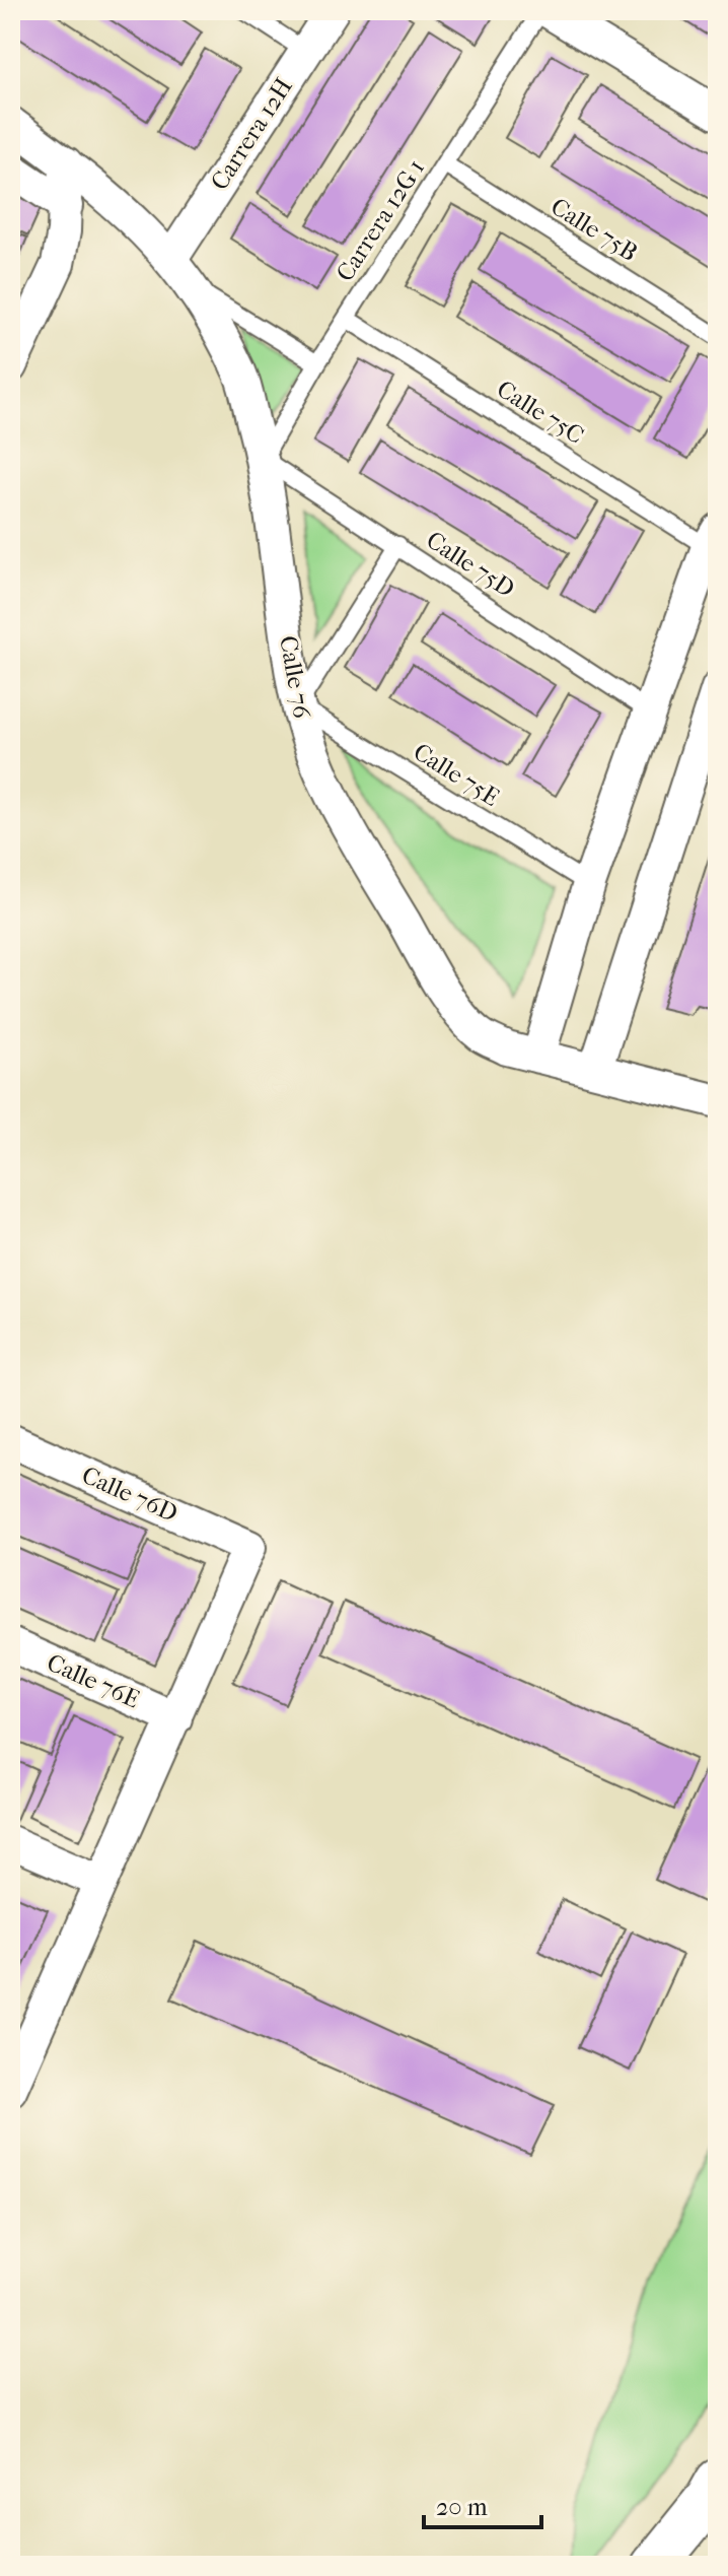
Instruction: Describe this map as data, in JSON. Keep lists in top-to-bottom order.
{
  "streets": {
    "street": [
      "Carrera 12H",
      "Calle 76",
      "Calle 76D",
      "Calle 76E"
    ],
    "lane": [
      "Carrera 12G 1",
      "Calle 75B",
      "Calle 75C",
      "Calle 75D",
      "Calle 75E"
    ]
  },
  "crossings": [
    ["Carrera 12H", "Calle 76"],
    ["Carrera 12G 1", "Calle 75B"],
    ["Carrera 12G 1", "Calle 75C"],
    ["Carrera 12G 1", "Calle 75D"],
    ["Carrera 12G 1", "Calle 76"],
    ["Calle 75D", "Calle 76"],
    ["Calle 76", "Calle 75E"],
    ["Calle 76D", "Calle 76E"]
  ],
  "scale_bar": "20 m"
}
